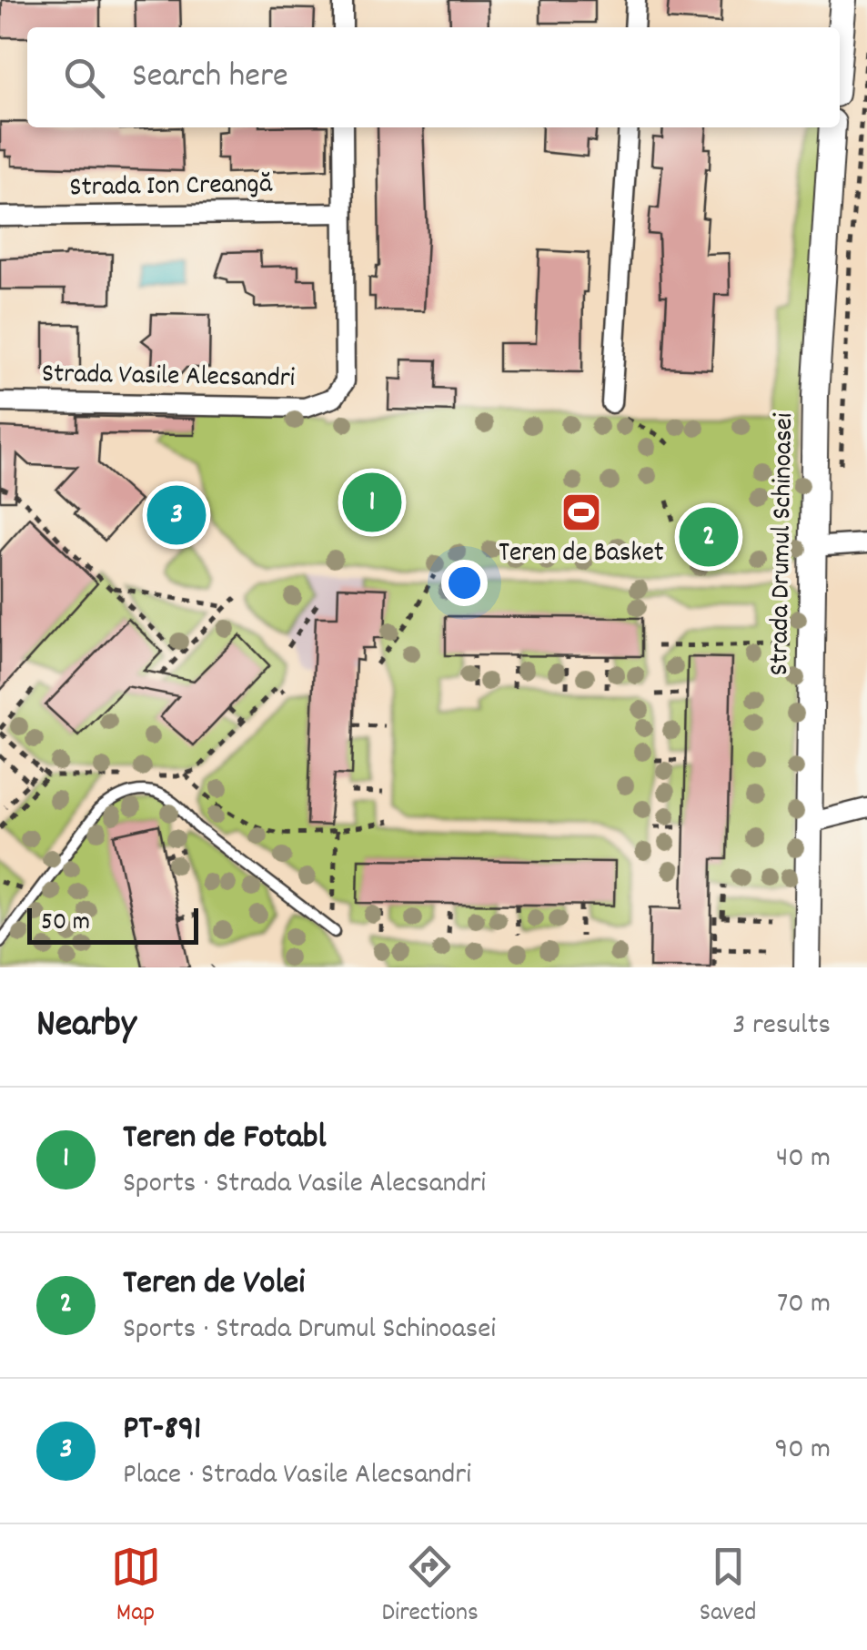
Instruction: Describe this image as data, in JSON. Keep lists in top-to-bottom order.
{
  "streets": {
    "street": ["Strada Ion Creangă", "Strada Vasile Alecsandri", "Strada Drumul Schinoasei"]
  },
  "crossings": [
    ["Strada Ion Creangă", "Strada Vasile Alecsandri"]
  ],
  "places": {
    "sports": ["Teren de Basket"]
  },
  "scale_bar": "50 m",
  "page": {
    "search": "Search here",
    "pins": ["1", "3", "2"],
    "scale": "50 m",
    "heading": ["Nearby", "3 results"],
    "list": [
      {
        "mark": "1",
        "name": "Teren de Fotabl",
        "note": "Sports · Strada Vasile Alecsandri",
        "value": "40 m"
      },
      {
        "mark": "2",
        "name": "Teren de Volei",
        "note": "Sports · Strada Drumul Schinoasei",
        "value": "70 m"
      },
      {
        "mark": "3",
        "name": "PT-891",
        "note": "Place · Strada Vasile Alecsandri",
        "value": "90 m"
      }
    ],
    "nav": ["Map", "Directions", "Saved"]
  }
}
